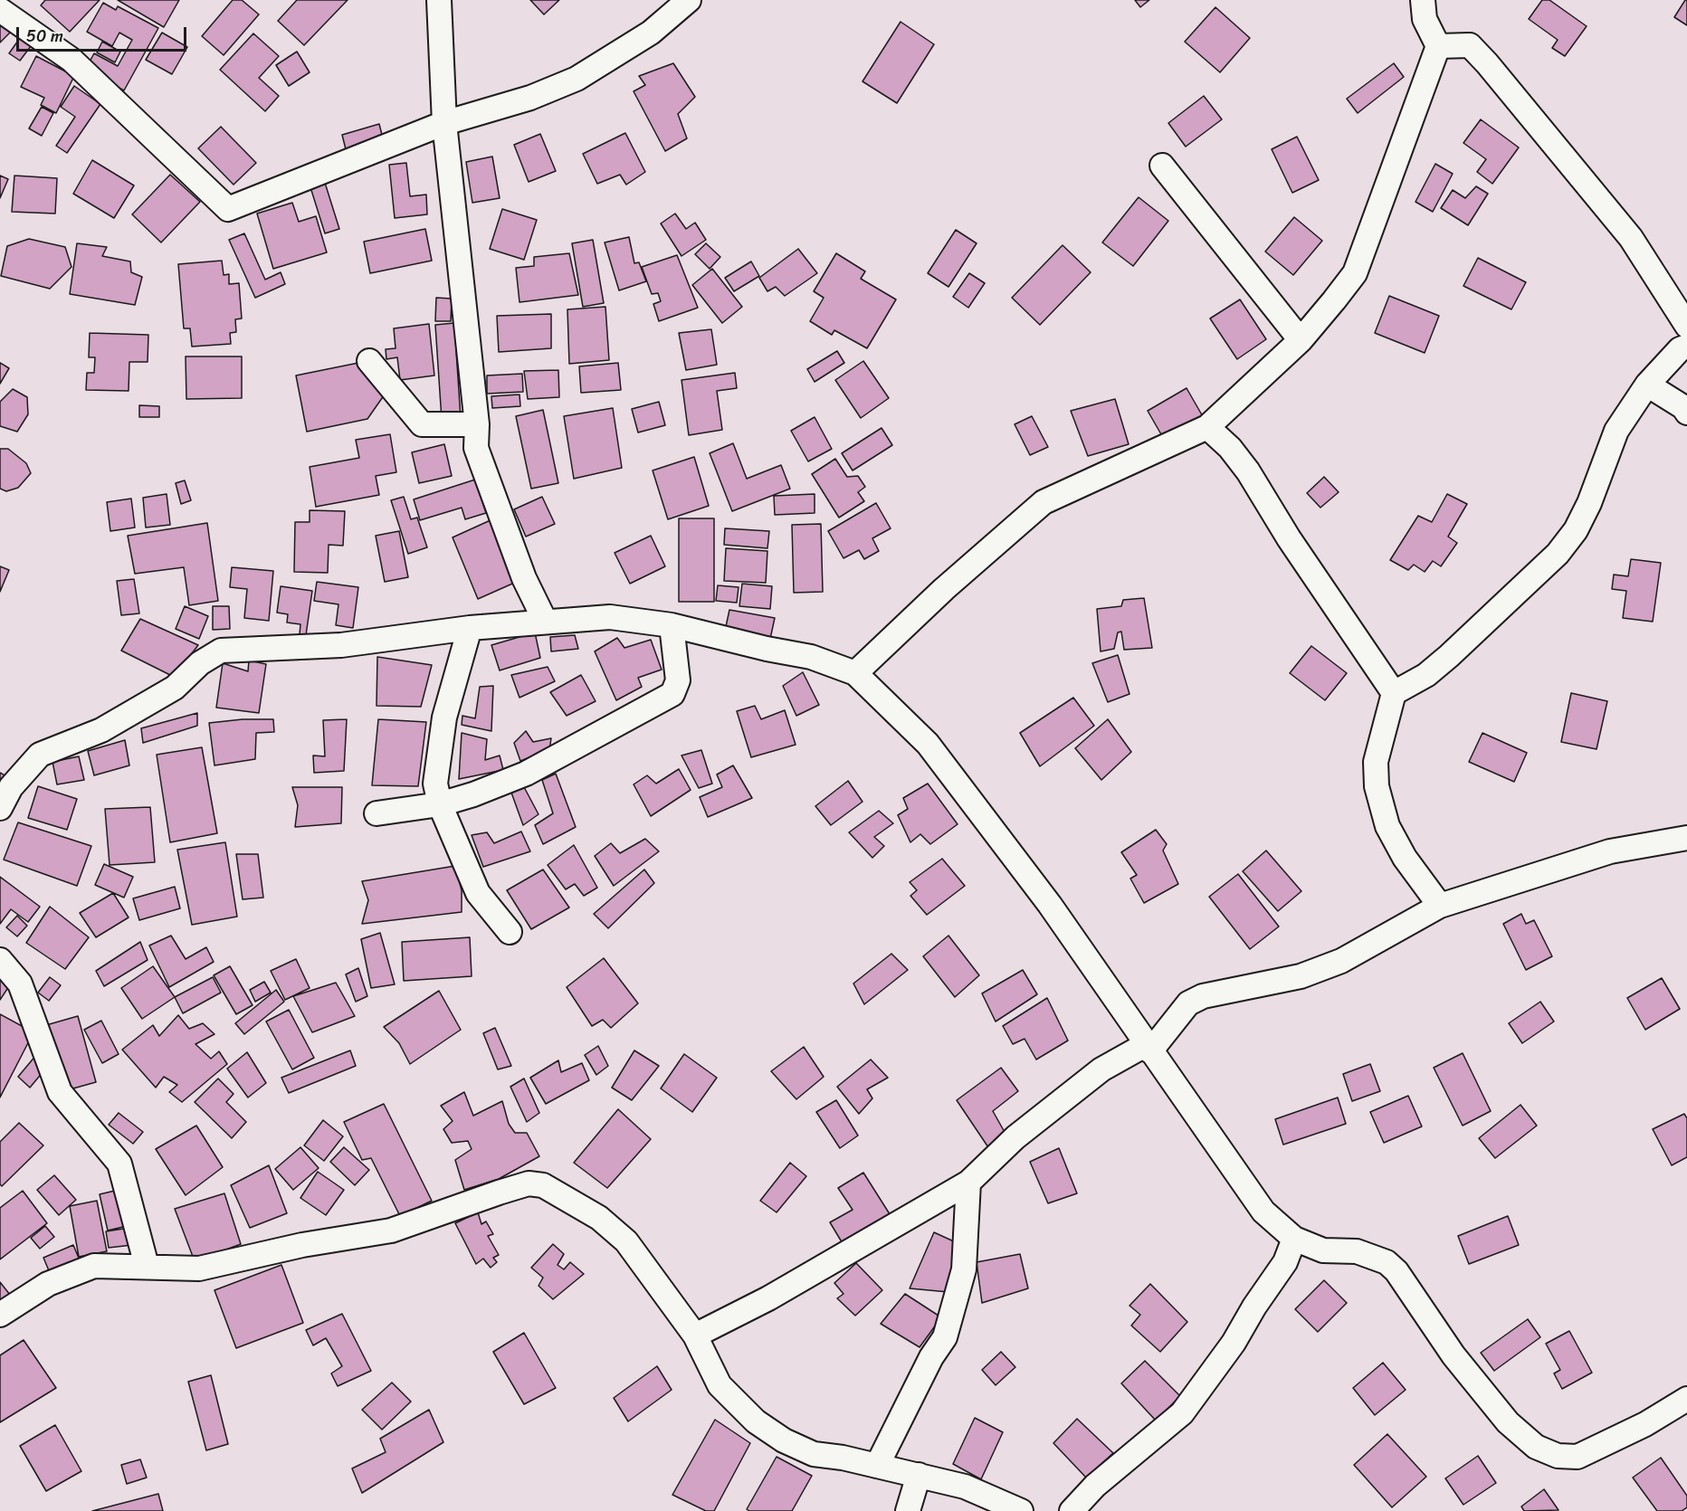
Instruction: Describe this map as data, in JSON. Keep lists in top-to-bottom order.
{
  "scale_bar": "50 m"
}
